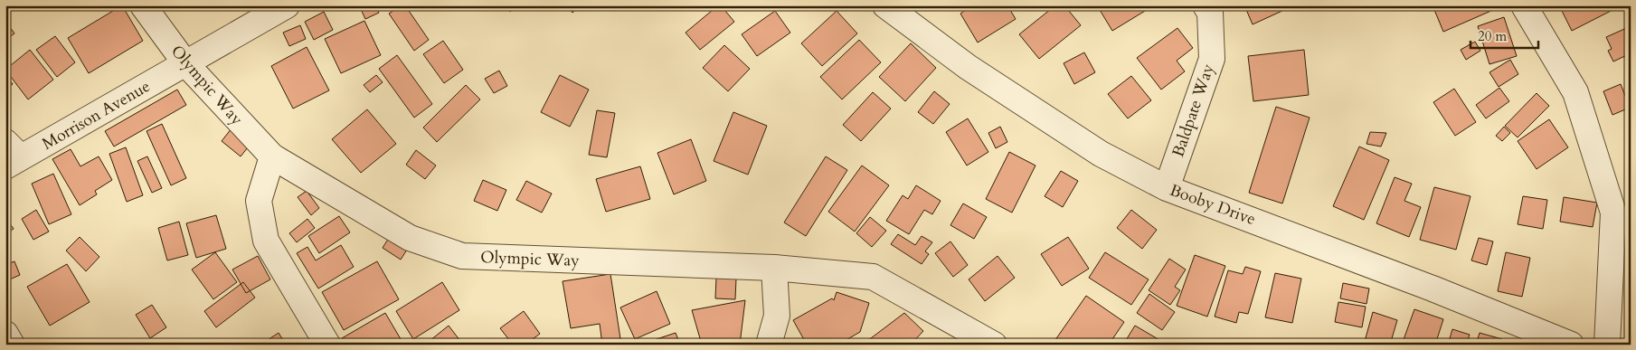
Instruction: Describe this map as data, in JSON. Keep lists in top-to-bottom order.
{
  "streets": {
    "street": [
      "Olympic Way",
      "Baldpate Way",
      "Morrison Avenue",
      "Booby Drive"
    ]
  },
  "crossings": [
    ["Olympic Way", "Morrison Avenue"],
    ["Baldpate Way", "Booby Drive"]
  ],
  "scale_bar": "20 m"
}
